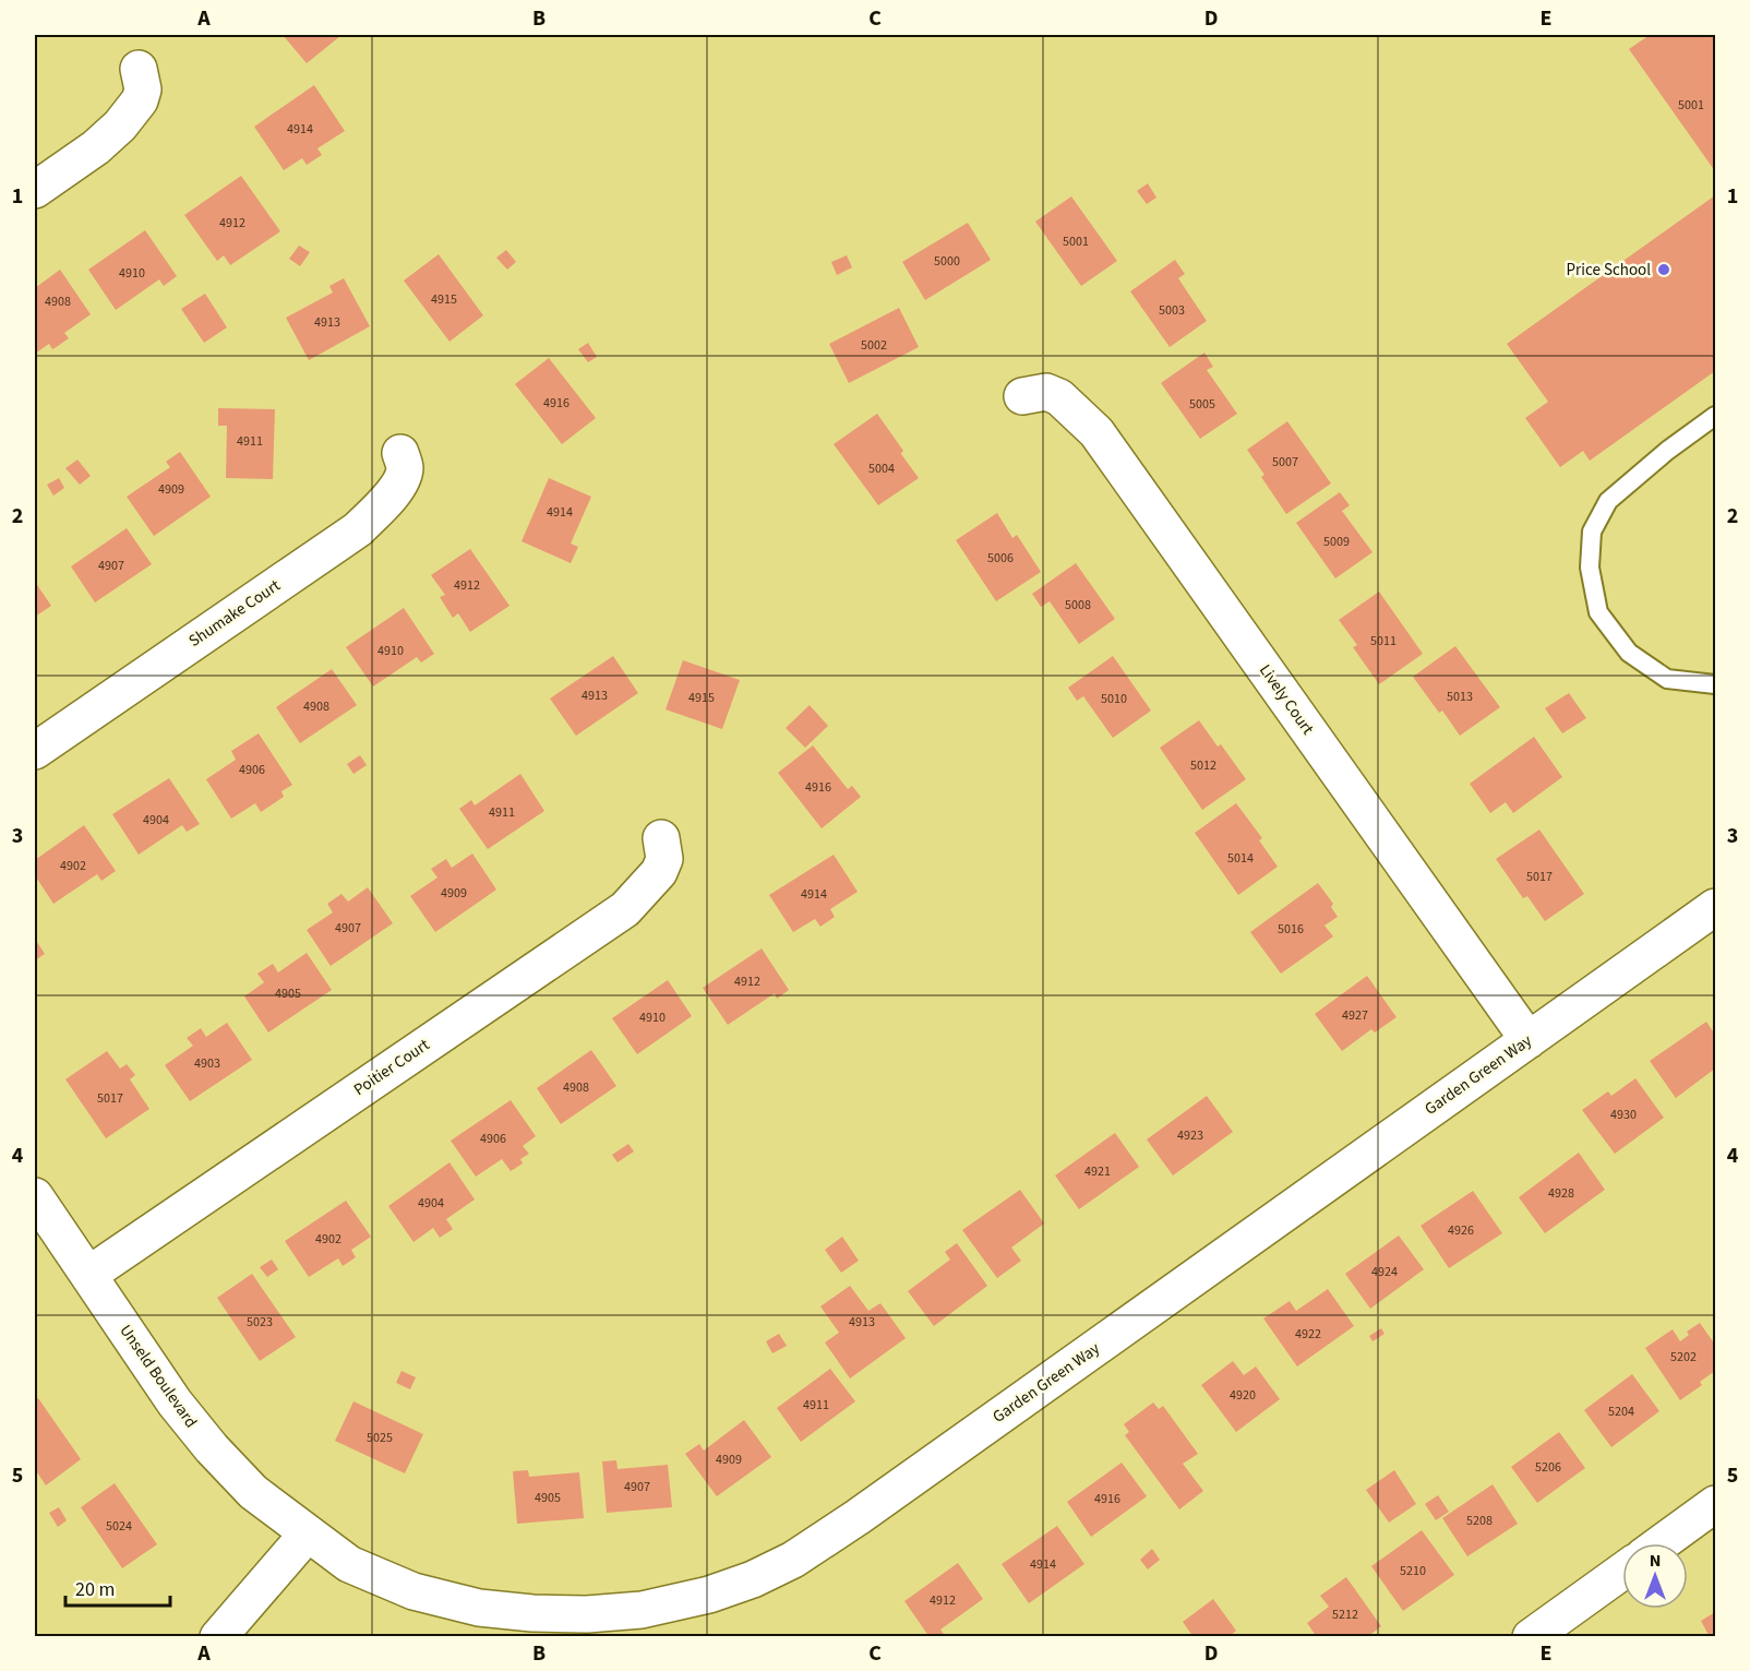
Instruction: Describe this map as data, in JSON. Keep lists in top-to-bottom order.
{
  "streets": {
    "street": [
      "Shumake Court",
      "Lively Court",
      "Poitier Court",
      "Garden Green Way",
      "Unseld Boulevard"
    ]
  },
  "crossings": [
    ["Lively Court", "Garden Green Way"],
    ["Poitier Court", "Unseld Boulevard"],
    ["Garden Green Way", "Unseld Boulevard"]
  ],
  "places": ["Price School"],
  "house_numbers": [
    "5001",
    "4914",
    "4912",
    "5001",
    "5000",
    "4910",
    "4915",
    "4908",
    "5003",
    "4913",
    "5002",
    "4916",
    "5005",
    "4911",
    "5007",
    "5004",
    "4909",
    "4914",
    "5009",
    "5006",
    "4907",
    "4912",
    "5008",
    "5011",
    "4910",
    "4913",
    "5013",
    "4915",
    "5010",
    "4908",
    "5012",
    "4906",
    "4916",
    "4911",
    "4904",
    "5014",
    "4902",
    "5017",
    "4909",
    "4914",
    "4907",
    "5016",
    "4912",
    "4905",
    "4927",
    "4910",
    "4903",
    "4908",
    "5017",
    "4930",
    "4923",
    "4906",
    "4921",
    "4928",
    "4904",
    "4926",
    "4902",
    "4924",
    "5023",
    "4913",
    "4922",
    "5202",
    "4920",
    "4911",
    "5204",
    "5025",
    "4909",
    "5206",
    "4907",
    "4905",
    "4916",
    "5208",
    "5024",
    "4914",
    "5210",
    "4912",
    "5212"
  ],
  "scale_bar": "20 m",
  "north": "top",
  "grid": {
    "columns": [
      "A",
      "B",
      "C",
      "D",
      "E"
    ],
    "rows": [
      "1",
      "2",
      "3",
      "4",
      "5"
    ]
  }
}
